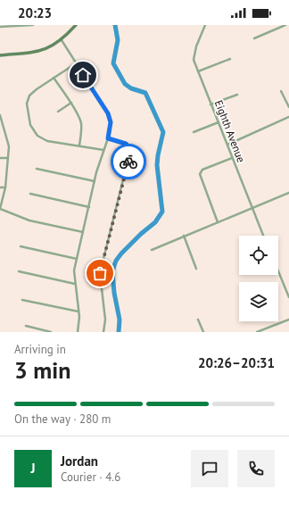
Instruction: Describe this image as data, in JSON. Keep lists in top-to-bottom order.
{
  "streets": {
    "street": ["Eighth Avenue"]
  },
  "page": {
    "status": "20:23",
    "heading": ["3 min", "Arriving in", "20:26–20:31"],
    "panel": ["Jordan", "Courier · 4.6"],
    "bar": "On the way · 280 m",
    "round": "J"
  }
}
